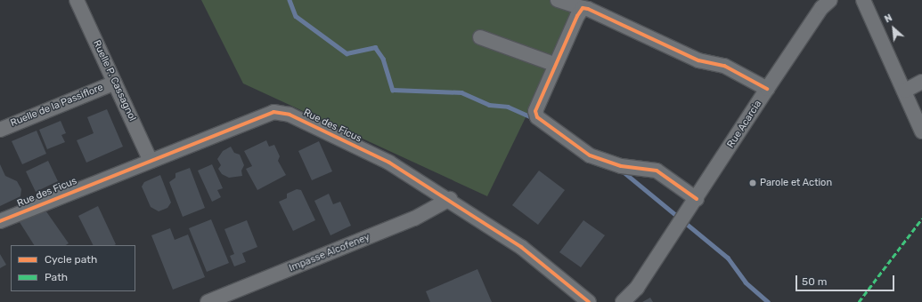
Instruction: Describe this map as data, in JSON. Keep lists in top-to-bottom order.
{
  "streets": {
    "street": [
      "Ruelle P. Cassagnol",
      "Ruelle de la Passiflore",
      "Rue Acarcia",
      "Rue des Ficus",
      "Impasse Alcofeney"
    ]
  },
  "crossings": [
    ["Ruelle P. Cassagnol", "Ruelle de la Passiflore"],
    ["Ruelle P. Cassagnol", "Rue des Ficus"],
    ["Rue des Ficus", "Impasse Alcofeney"]
  ],
  "places": ["Parole et Action"],
  "legend": ["Cycle path", "Path"],
  "scale_bar": "50 m",
  "north": "top left"
}
